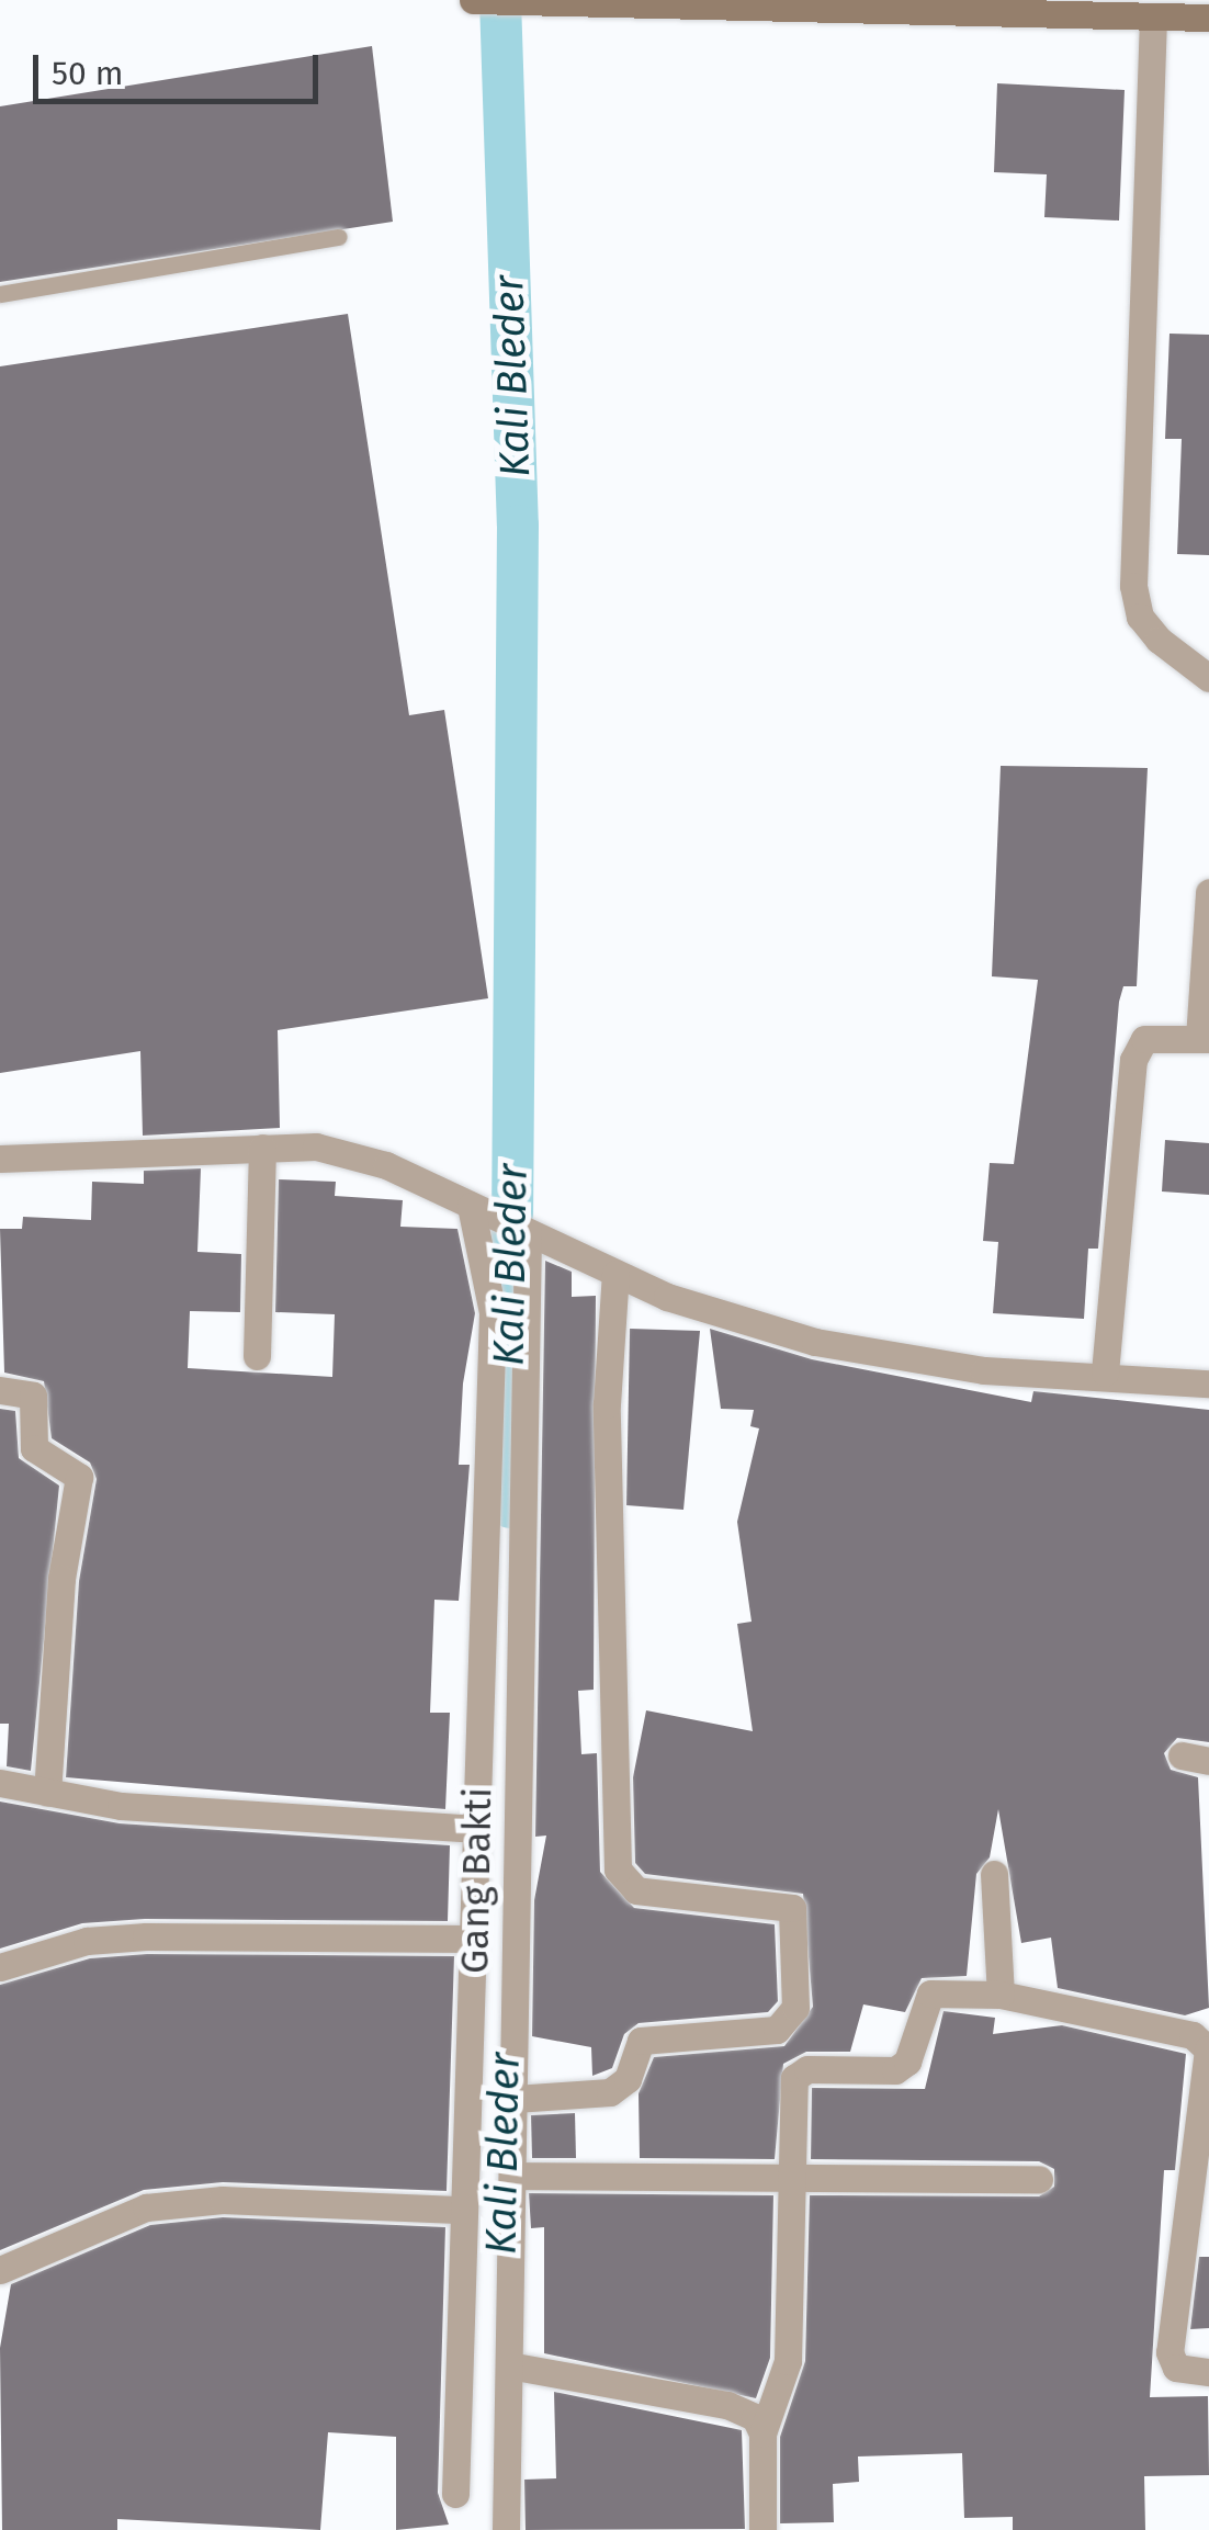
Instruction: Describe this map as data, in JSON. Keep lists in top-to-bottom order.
{
  "streets": {
    "street": ["Gang Bakti"]
  },
  "water": ["Kali Bleder"],
  "scale_bar": "50 m"
}
